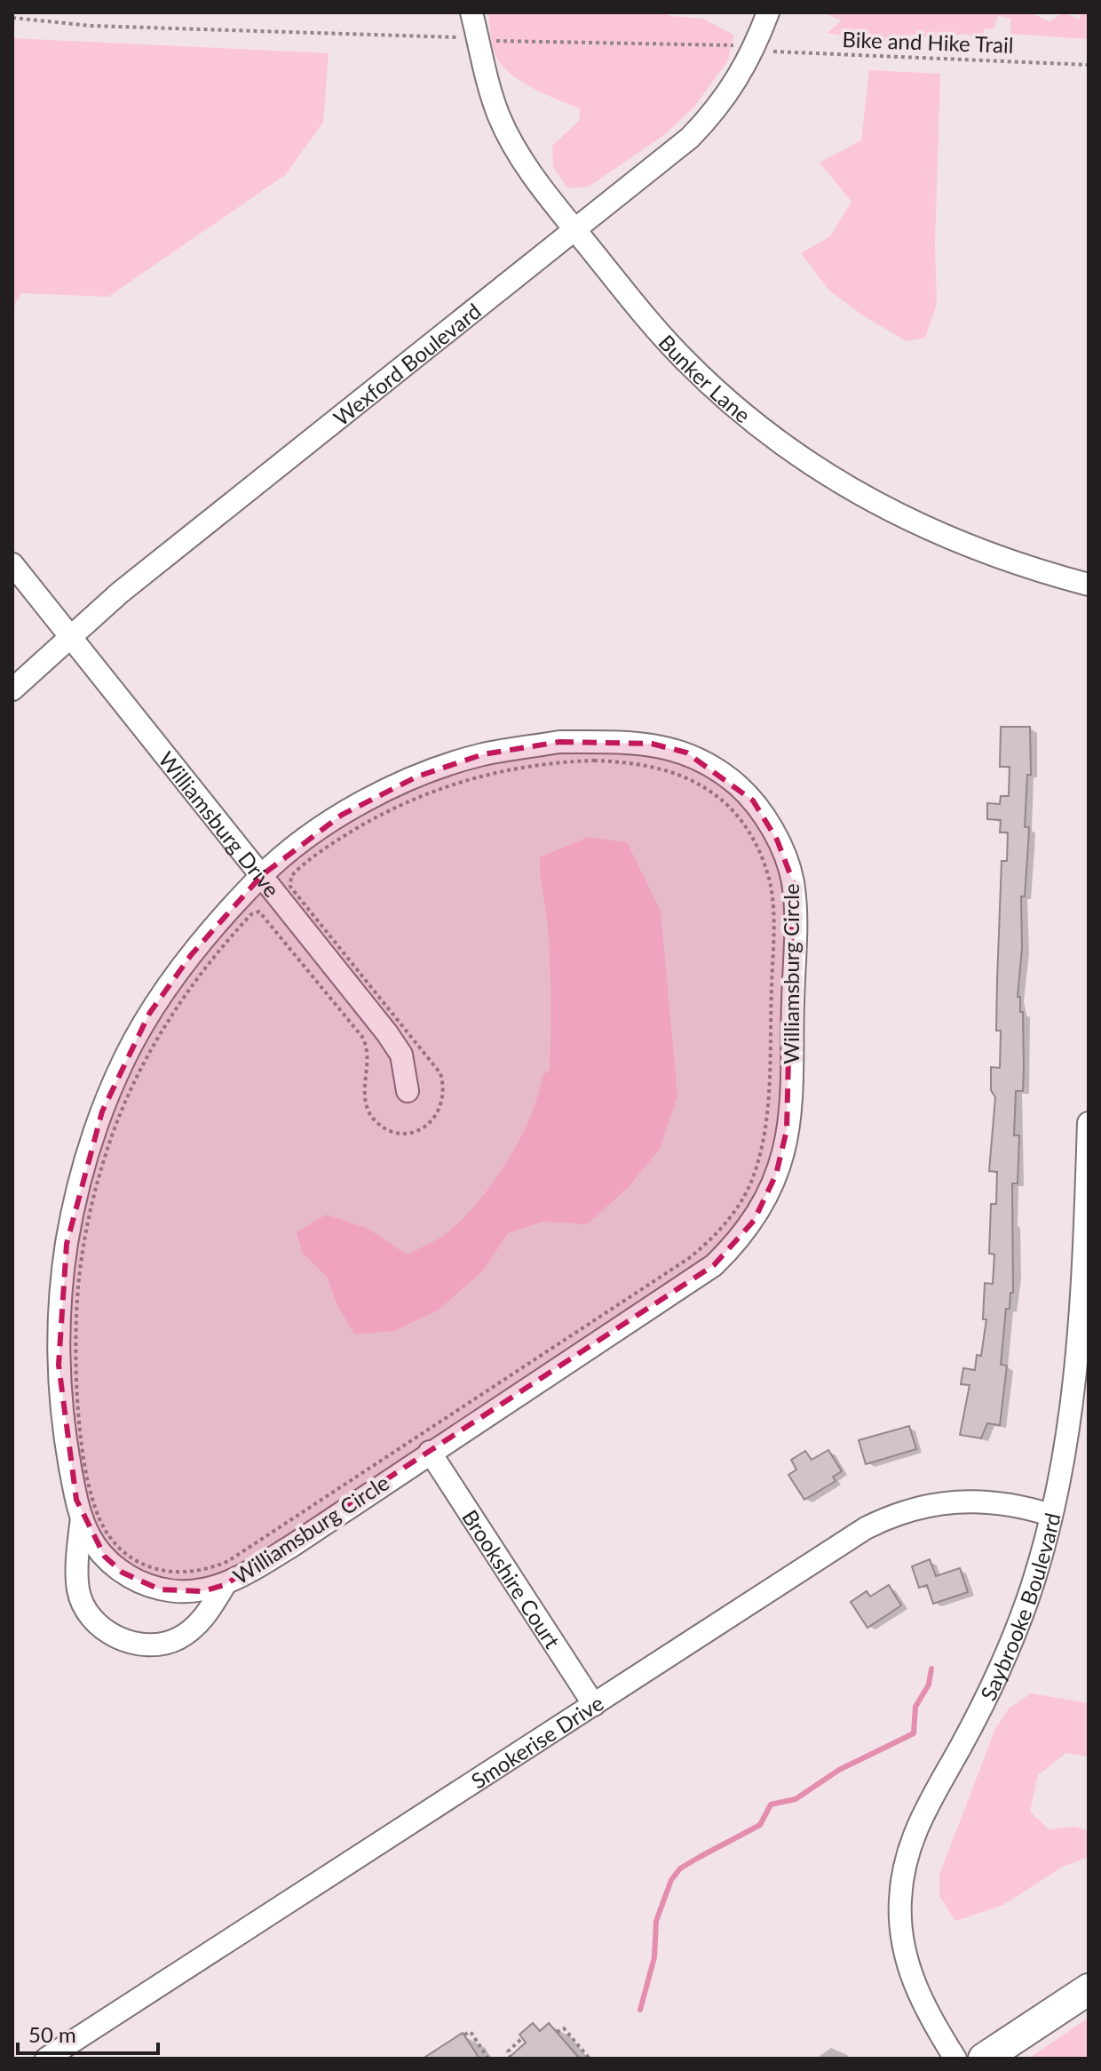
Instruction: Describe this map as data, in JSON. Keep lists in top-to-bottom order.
{
  "streets": {
    "street": [
      "Wexford Boulevard",
      "Bunker Lane",
      "Williamsburg Drive",
      "Williamsburg Circle",
      "Brookshire Court",
      "Saybrooke Boulevard",
      "Smokerise Drive"
    ],
    "path": ["Bike and Hike Trail"]
  },
  "crossings": [
    ["Wexford Boulevard", "Bunker Lane"],
    ["Wexford Boulevard", "Williamsburg Drive"],
    ["Williamsburg Drive", "Williamsburg Circle"],
    ["Williamsburg Circle", "Brookshire Court"],
    ["Brookshire Court", "Smokerise Drive"],
    ["Saybrooke Boulevard", "Smokerise Drive"]
  ],
  "scale_bar": "50 m"
}
